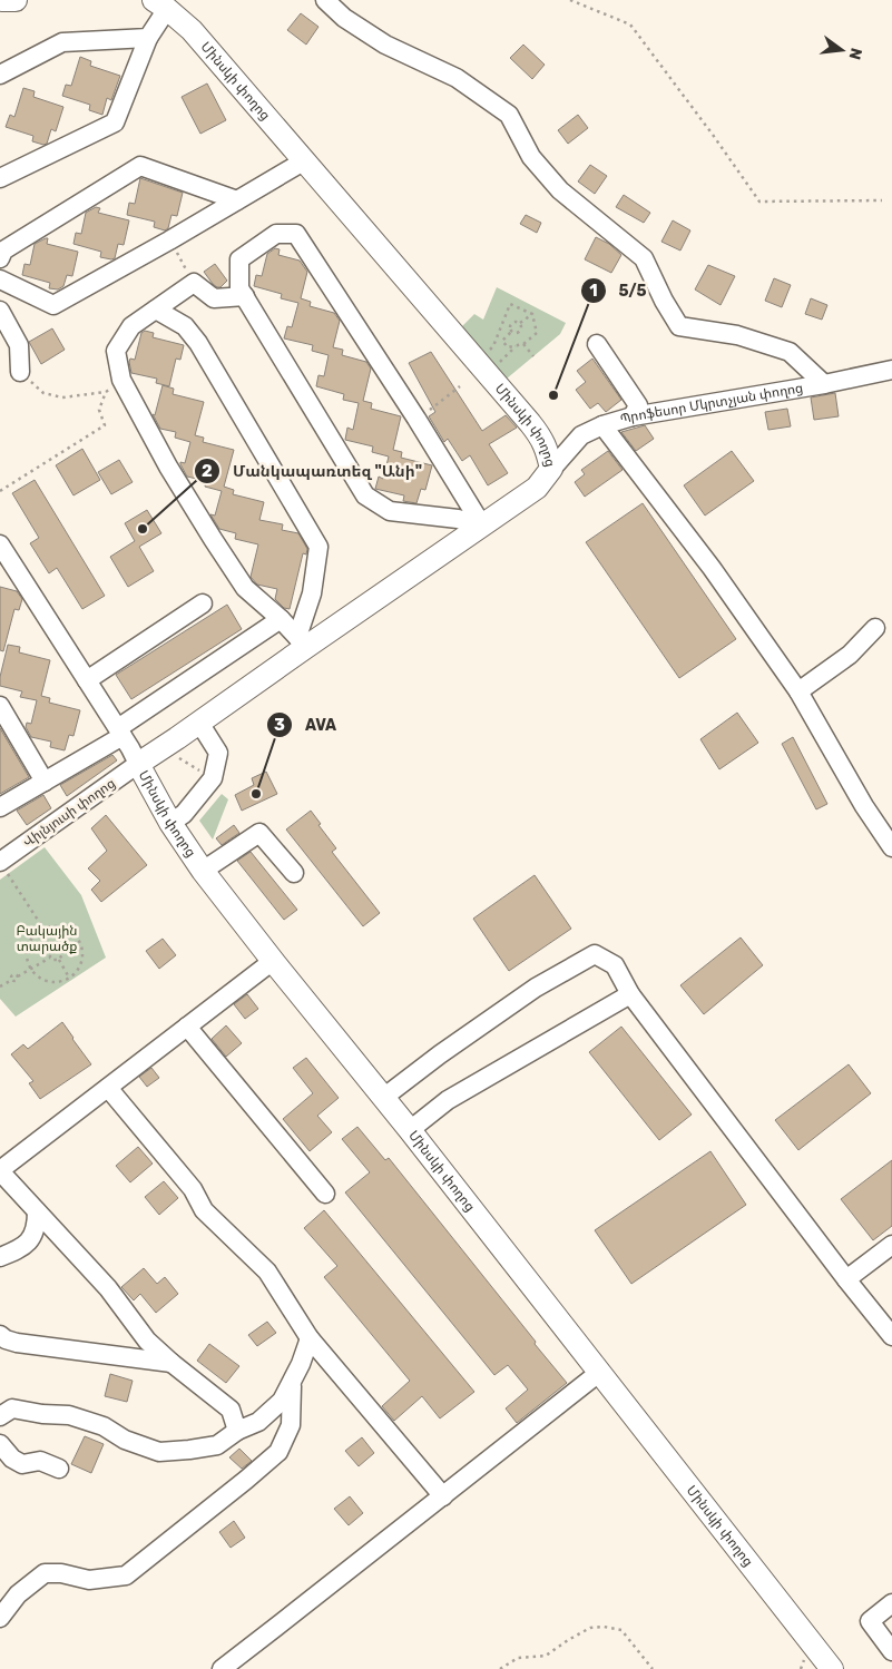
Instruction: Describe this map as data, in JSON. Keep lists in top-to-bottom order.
{
  "streets": {
    "main road": ["Մինսկի փողոց"],
    "street": ["Պրոֆեսոր Մկրտչյան փողոց", "Վիլնյուսի փողոց"]
  },
  "crossings": [
    ["Մինսկի փողոց", "Պրոֆեսոր Մկրտչյան փողոց"],
    ["Մինսկի փողոց", "Վիլնյուսի փողոց"]
  ],
  "parks": ["Բակային տարածք"],
  "places": ["5/5", "Մանկապառտեզ \"Անի\"", "AVA"],
  "north": "right"
}
